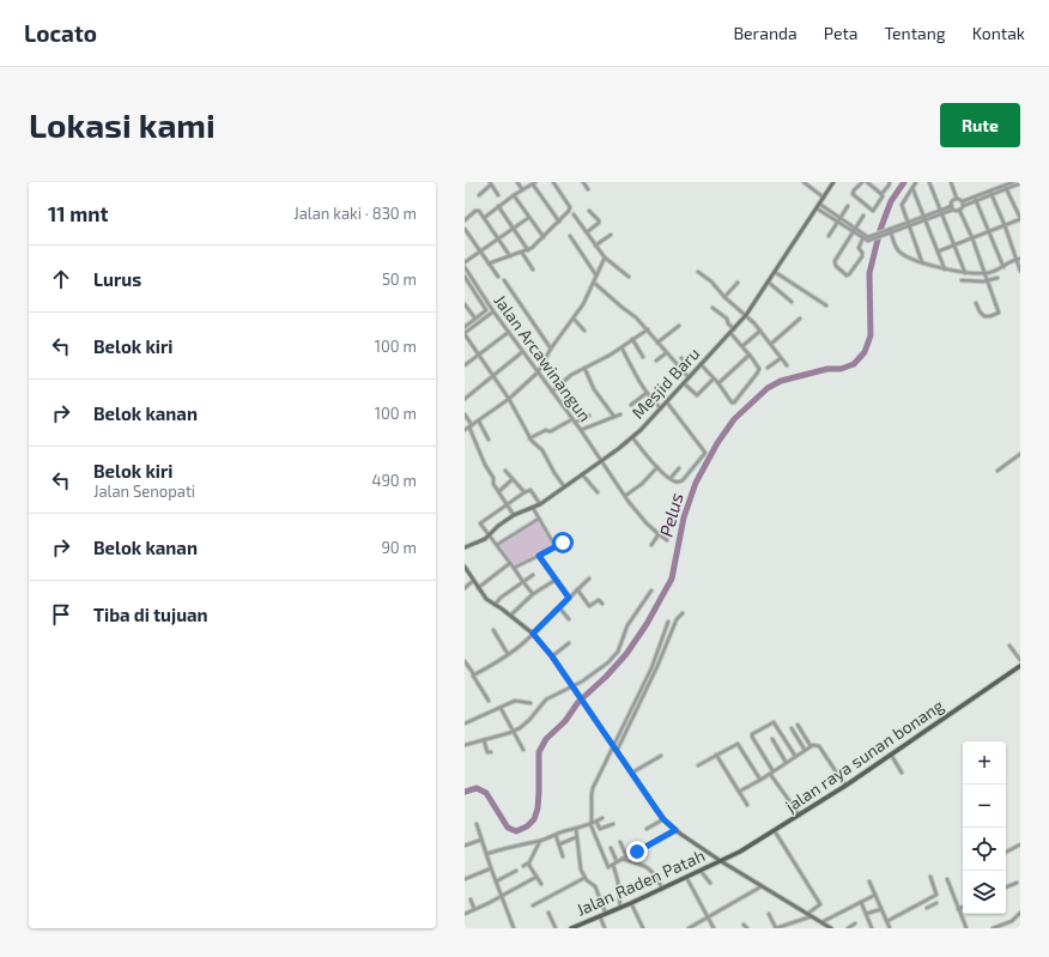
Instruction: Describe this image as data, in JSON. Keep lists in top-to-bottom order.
{
  "streets": {
    "main road": ["jalan raya sunan bonang", "Jalan Raden Patah"],
    "street": ["Jalan Arcawinangun", "Mesjid Baru"]
  },
  "crossings": [
    ["Jalan Arcawinangun", "Mesjid Baru"],
    ["jalan raya sunan bonang", "Jalan Raden Patah"]
  ],
  "water": ["Pelus"],
  "page": {
    "header": "Locato",
    "nav": [
      "Beranda",
      "Peta",
      "Tentang",
      "Kontak"
    ],
    "buttons": "Rute",
    "title": "Lokasi kami",
    "heading": ["11 mnt", "Jalan kaki · 830 m"],
    "list": [
      ["Lurus", "50 m"],
      ["Belok kiri", "100 m"],
      ["Belok kanan", "100 m"],
      ["Belok kiri", "Jalan Senopati", "490 m"],
      ["Belok kanan", "90 m"],
      "Tiba di tujuan"
    ],
    "map_buttons": ["+", "−"]
  }
}
